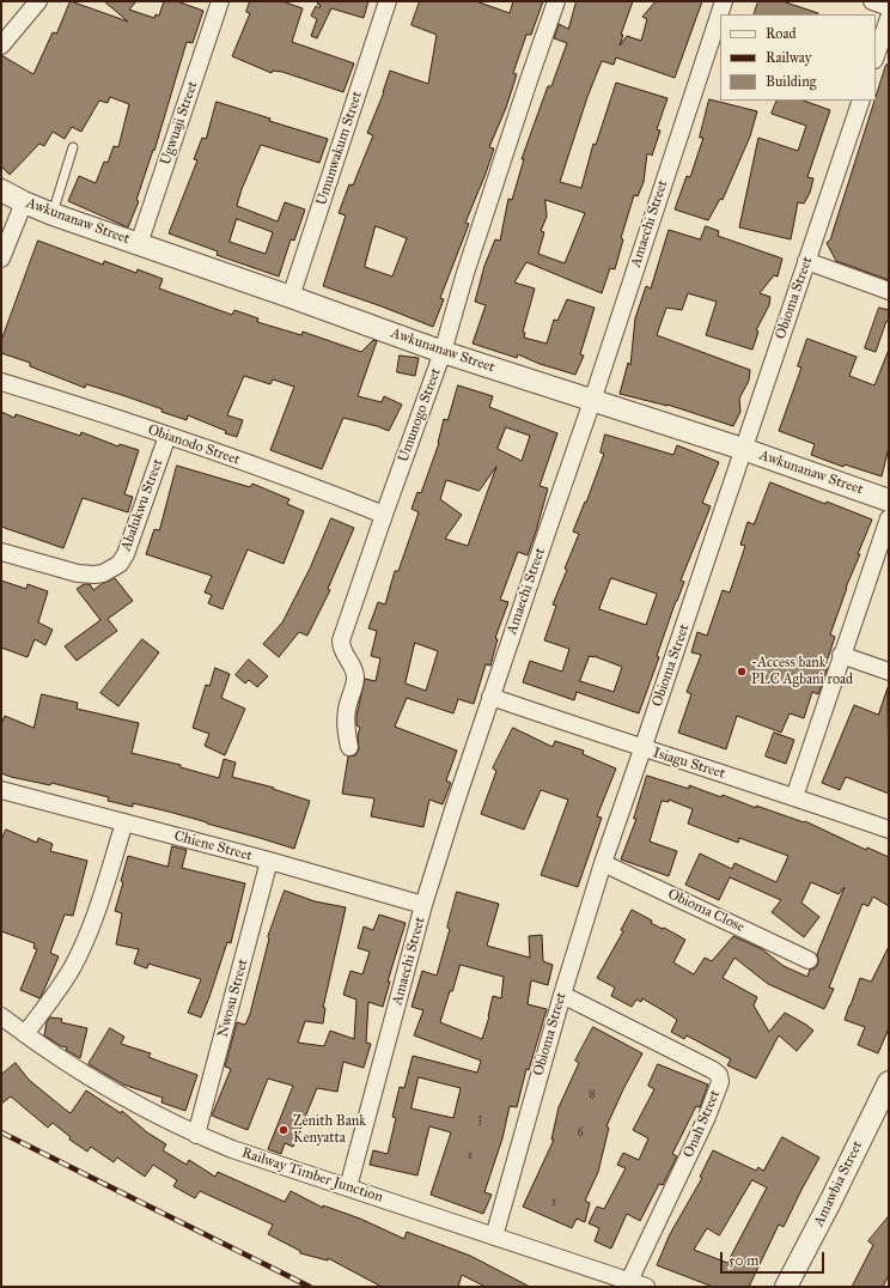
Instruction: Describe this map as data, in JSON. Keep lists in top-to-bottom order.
{
  "streets": {
    "street": [
      "Ugwuaji Street",
      "Umunwakum Street",
      "Awkunanaw Street",
      "Amaechi Street",
      "Obioma Street",
      "Umunogo Street",
      "Obianodo Street",
      "Abalukwu Street",
      "Isiagu Street",
      "Chiene Street",
      "Obioma Close",
      "Nwosu Street",
      "Onah Street",
      "Railway Timber Junction",
      "Amawbia Street"
    ]
  },
  "crossings": [
    ["Ugwuaji Street", "Awkunanaw Street"],
    ["Umunwakum Street", "Awkunanaw Street"],
    ["Awkunanaw Street", "Amaechi Street"],
    ["Awkunanaw Street", "Obioma Street"],
    ["Awkunanaw Street", "Umunogo Street"],
    ["Amaechi Street", "Isiagu Street"],
    ["Amaechi Street", "Chiene Street"],
    ["Amaechi Street", "Railway Timber Junction"],
    ["Obioma Street", "Isiagu Street"],
    ["Obioma Street", "Obioma Close"],
    ["Obioma Street", "Onah Street"],
    ["Obioma Street", "Railway Timber Junction"],
    ["Umunogo Street", "Obianodo Street"],
    ["Obianodo Street", "Abalukwu Street"],
    ["Chiene Street", "Nwosu Street"],
    ["Nwosu Street", "Railway Timber Junction"],
    ["Onah Street", "Railway Timber Junction"]
  ],
  "places": ["-Access bank PLC Agbani road", "Zenith Bank Kenyatta"],
  "house_numbers": [
    "8",
    "3",
    "6",
    "1",
    "1"
  ],
  "legend": ["Road", "Railway", "Building"],
  "scale_bar": "50 m"
}
